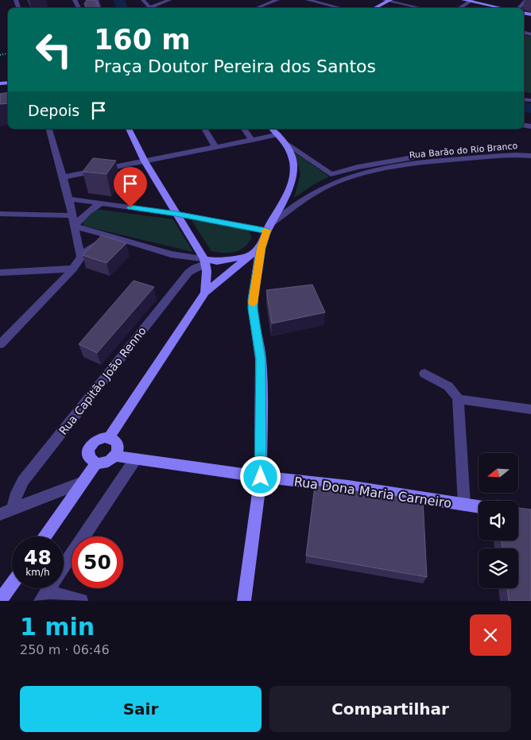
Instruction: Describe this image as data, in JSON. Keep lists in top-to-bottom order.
{
  "streets": {
    "main road": ["Rua Dona Maria Carneiro"],
    "street": ["Rua Barão do Rio Branco", "Rua Capitão João Renno"]
  },
  "north": "left",
  "page": {
    "turn": ["160 m", "Praça Doutor Pereira dos Santos"],
    "then": "Depois",
    "speed": "48 km/h",
    "limit": "50",
    "heading": ["1 min", "250 m · 06:46"],
    "buttons": ["Sair", "Compartilhar"]
  }
}
